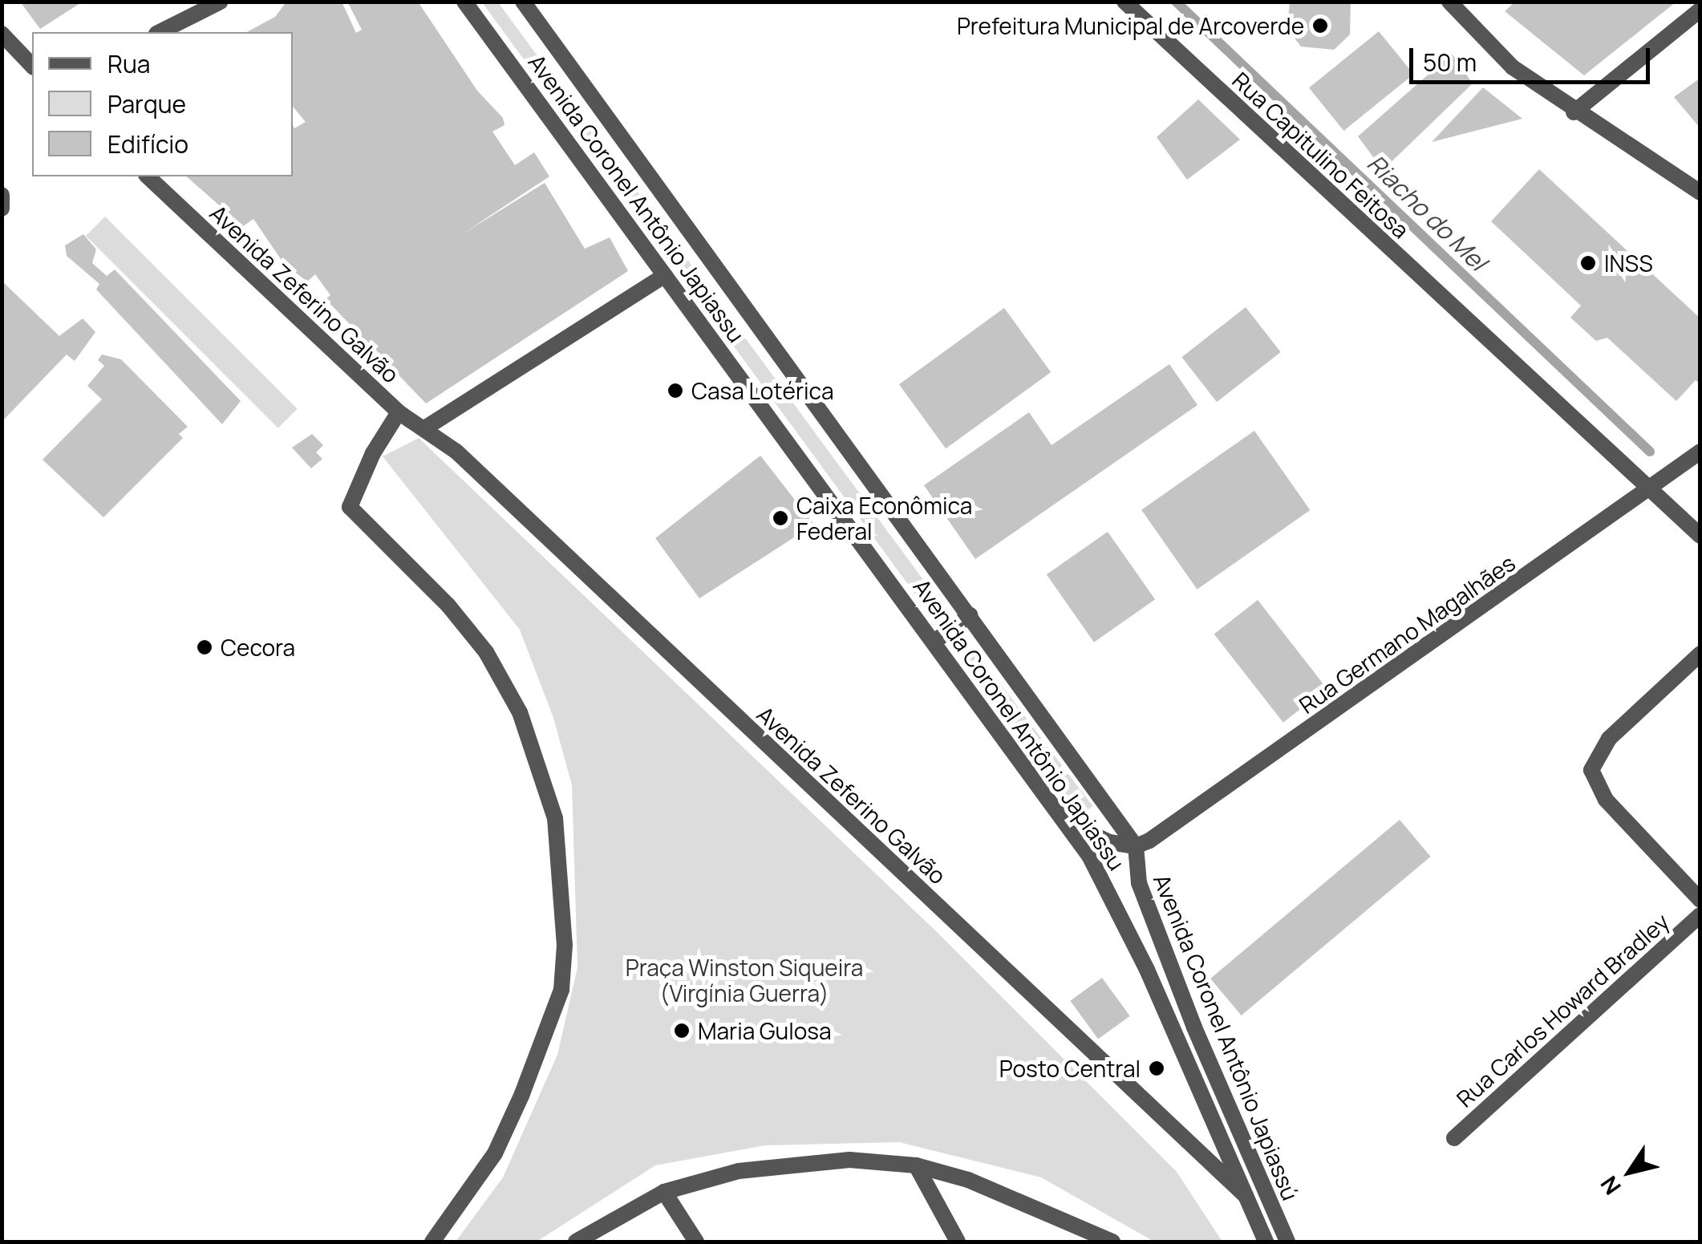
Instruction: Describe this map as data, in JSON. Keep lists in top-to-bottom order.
{
  "streets": {
    "street": [
      "Rua Capitulino Feitosa",
      "Avenida Coronel Antônio Japiassu",
      "Avenida Zeferino Galvão",
      "Rua Germano Magalhães",
      "Rua Carlos Howard Bradley",
      "Avenida Coronel Antônio Japiassú"
    ]
  },
  "crossings": [
    ["Rua Capitulino Feitosa", "Rua Germano Magalhães"],
    ["Avenida Coronel Antônio Japiassu", "Avenida Zeferino Galvão"],
    ["Avenida Coronel Antônio Japiassu", "Rua Germano Magalhães"],
    ["Avenida Coronel Antônio Japiassu", "Avenida Coronel Antônio Japiassú"],
    ["Rua Germano Magalhães", "Avenida Coronel Antônio Japiassú"]
  ],
  "water": ["Riacho do Mel"],
  "parks": ["Praça Winston Siqueira (Virgínia Guerra)"],
  "places": [
    "Prefeitura Municipal de Arcoverde",
    "INSS",
    "Casa Lotérica",
    "Caixa Econômica Federal",
    "Cecora",
    "Maria Gulosa",
    "Posto Central"
  ],
  "legend": ["Rua", "Parque", "Edifício"],
  "scale_bar": "50 m",
  "north": "bottom left"
}
